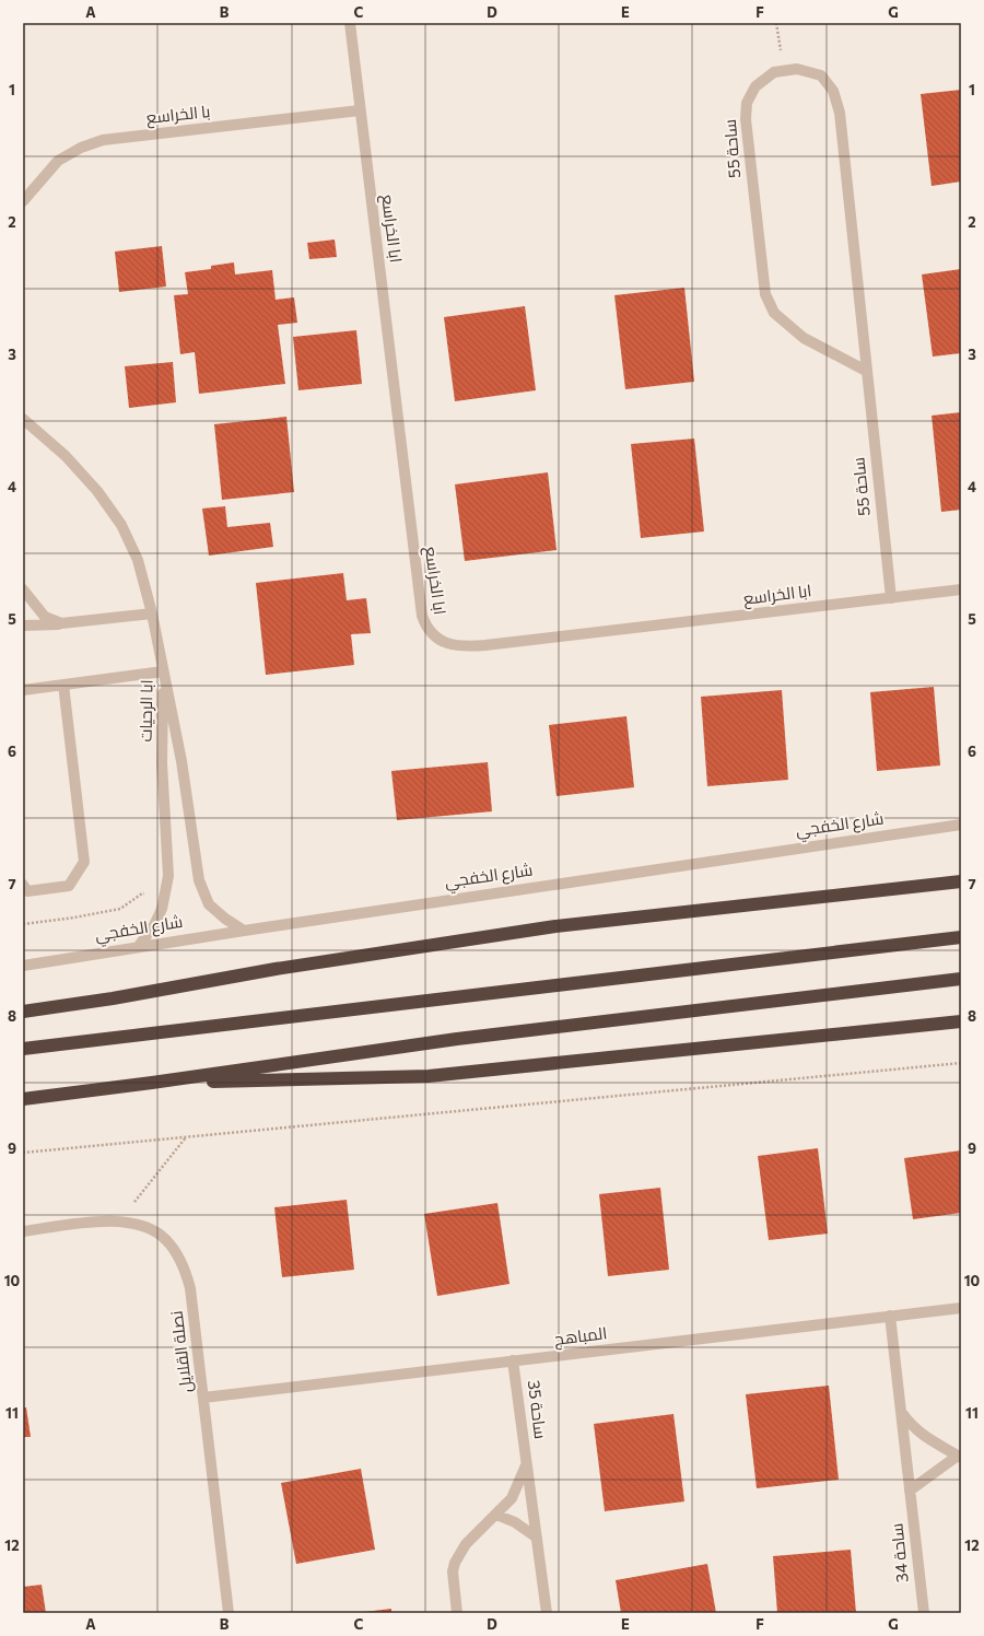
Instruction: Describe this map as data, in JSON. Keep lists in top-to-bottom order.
{
  "streets": {
    "street": [
      "با الخراسع",
      "ساحة 55",
      "ابا الخراسع",
      "ابا الرحيات",
      "شارع الخفجي",
      "المباهج",
      "نصلة القلايل",
      "ساحة 35",
      "ساحة 34"
    ]
  },
  "crossings": [
    ["با الخراسع", "ابا الخراسع"],
    ["ساحة 55", "ابا الخراسع"],
    ["ابا الرحيات", "شارع الخفجي"],
    ["المباهج", "نصلة القلايل"],
    ["المباهج", "ساحة 35"],
    ["المباهج", "ساحة 34"]
  ],
  "grid": {
    "columns": [
      "A",
      "B",
      "C",
      "D",
      "E",
      "F",
      "G"
    ],
    "rows": [
      "1",
      "2",
      "3",
      "4",
      "5",
      "6",
      "7",
      "8",
      "9",
      "10",
      "11",
      "12"
    ]
  }
}
